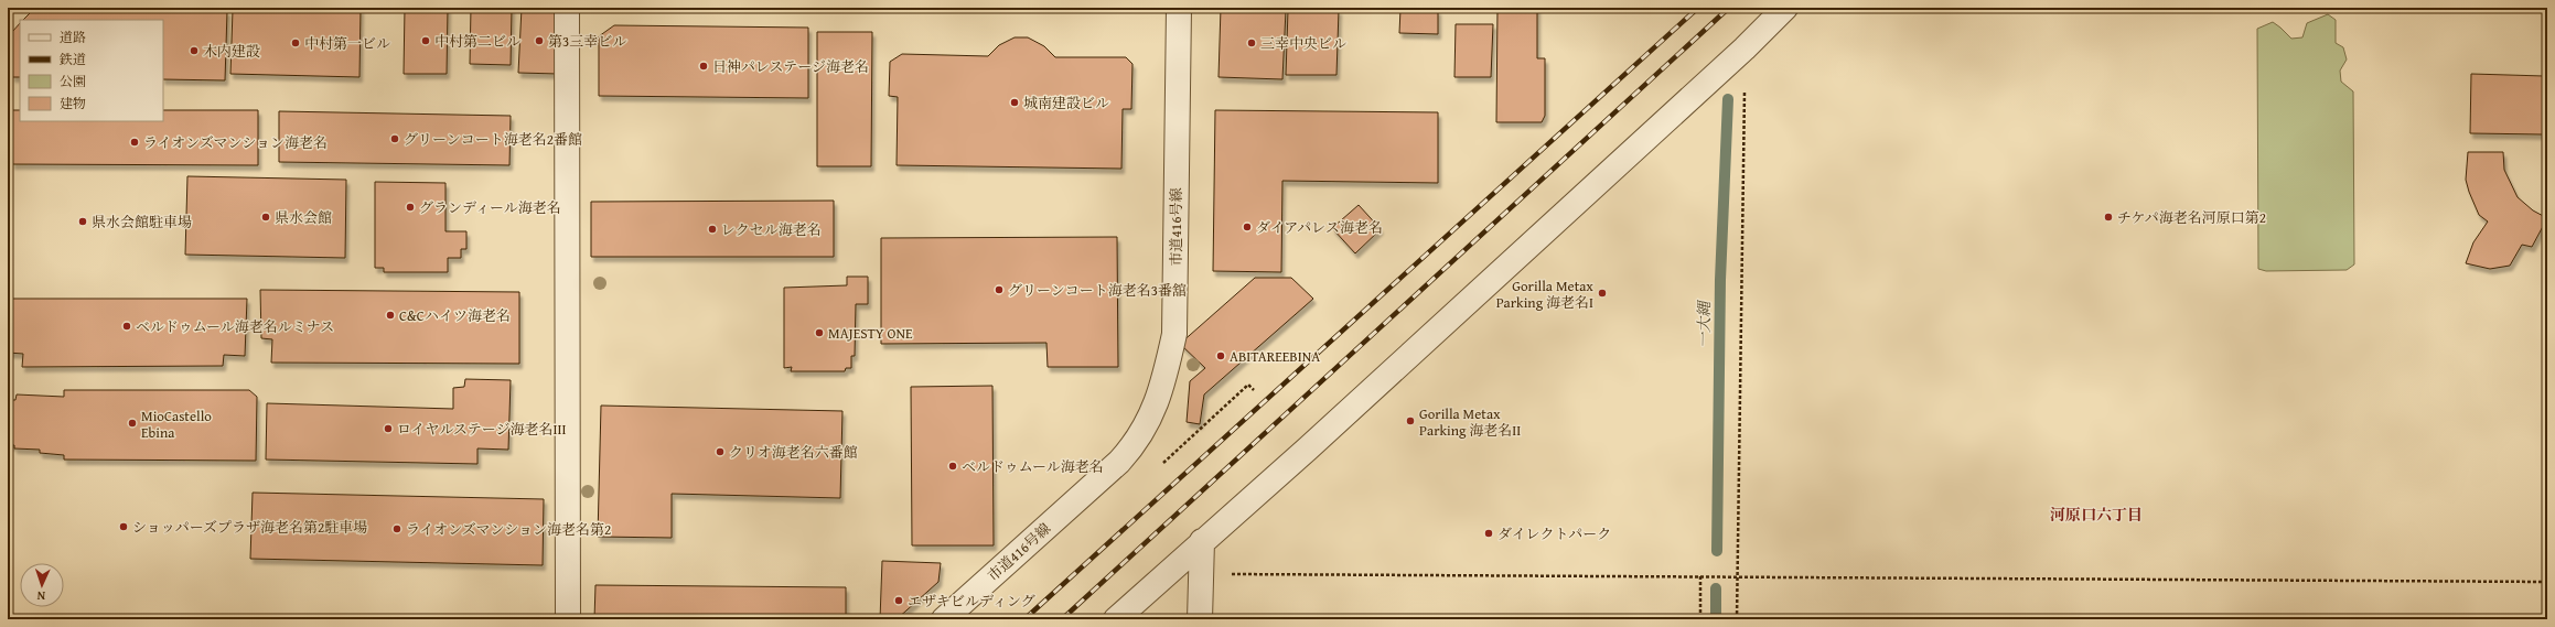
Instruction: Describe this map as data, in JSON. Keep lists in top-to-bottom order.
{
  "streets": {
    "street": ["市道416号線"]
  },
  "districts": ["河原口六丁目"],
  "water": ["一大縄"],
  "places": [
    "中村第二ビル",
    "第3三幸ビル",
    "中村第一ビル",
    "三幸中央ビル",
    "木内建設",
    "日神パレステージ海老名",
    "城南建設ビル",
    "グリーンコート海老名2番館",
    "ライオンズマンション海老名",
    "グランディール海老名",
    "県水会館",
    "チケパ海老名河原口第2",
    "県水会館駐車場",
    "ダイアパレス海老名",
    "レクセル海老名",
    "グリーンコート海老名3番舘",
    "Gorilla Metax Parking 海老名I",
    "C&Cハイツ海老名",
    "ベルドゥムール海老名ルミナス",
    "MAJESTY ONE",
    "ABITAREEBINA",
    "Gorilla Metax Parking 海老名II",
    "MioCastello Ebina",
    "ロイヤルステージ海老名Ⅲ",
    "クリオ海老名六番館",
    "ベルドゥムール海老名",
    "ショッパーズプラザ海老名第2駐車場",
    "ライオンズマンション海老名第2",
    "ダイレクトパーク",
    "エザキビルディング"
  ],
  "legend": [
    "道路",
    "鉄道",
    "公園",
    "建物"
  ],
  "north": "bottom"
}
